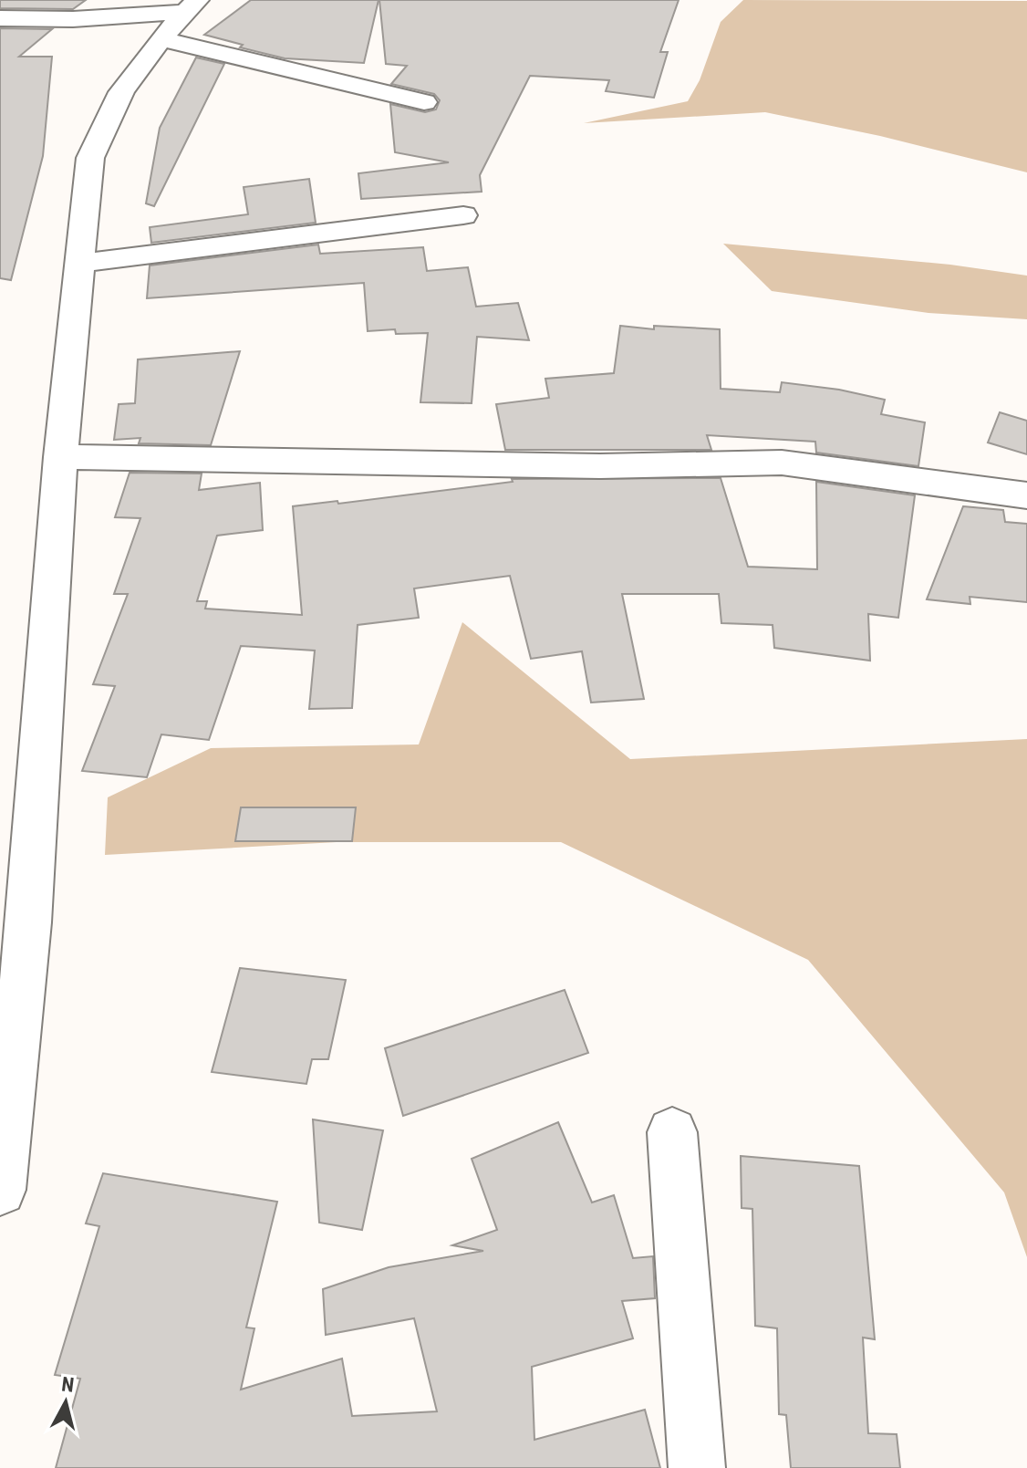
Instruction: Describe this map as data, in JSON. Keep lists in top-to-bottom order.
{
  "north": "top"
}
